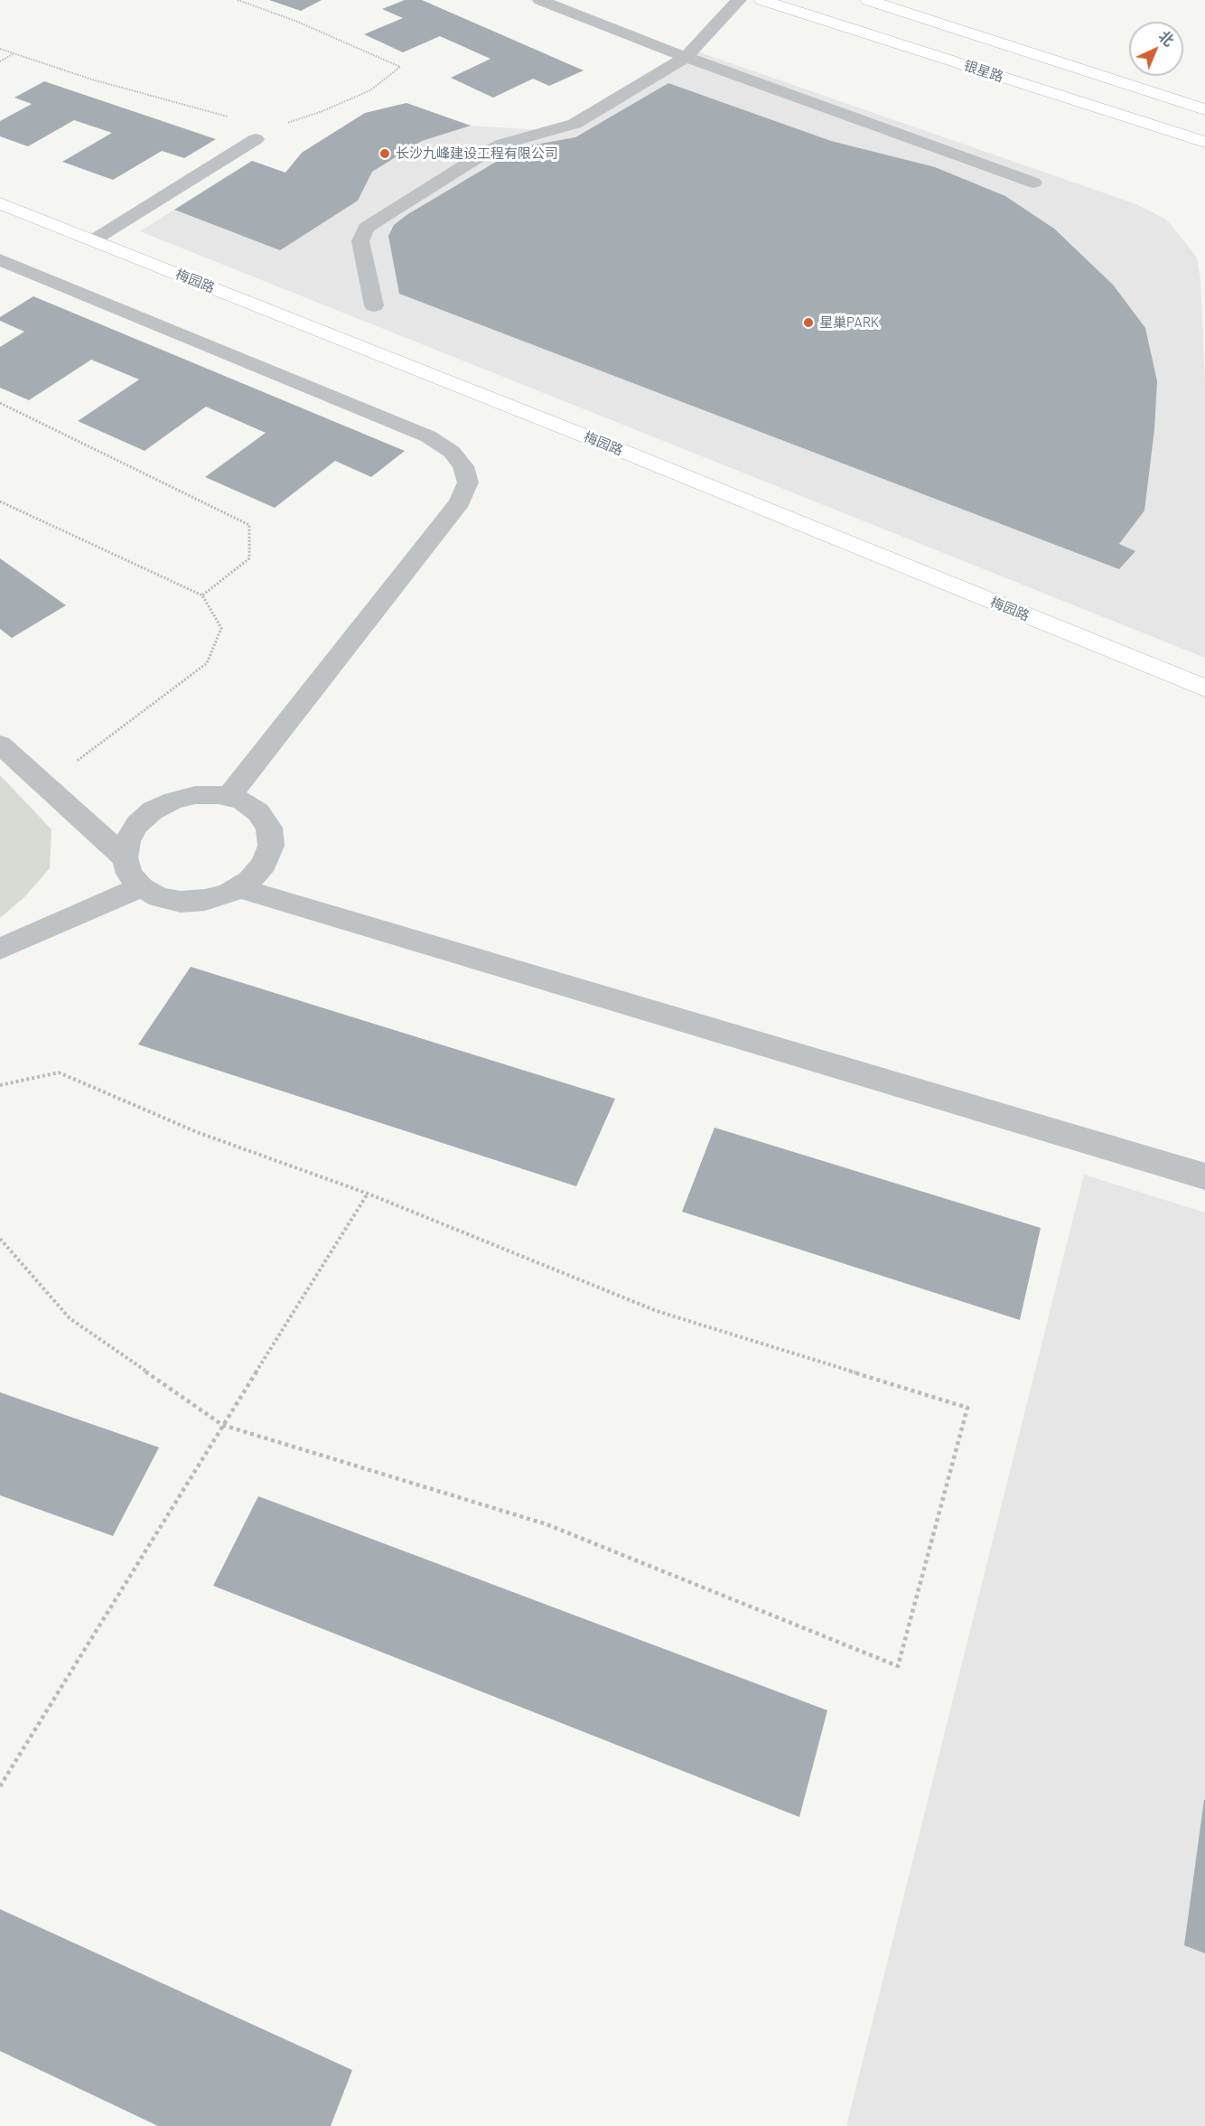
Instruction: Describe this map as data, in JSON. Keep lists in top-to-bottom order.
{
  "streets": {
    "street": ["银星路", "梅园路"]
  },
  "places": ["长沙九峰建设工程有限公司", "星巢PARK"],
  "north": "top right"
}
